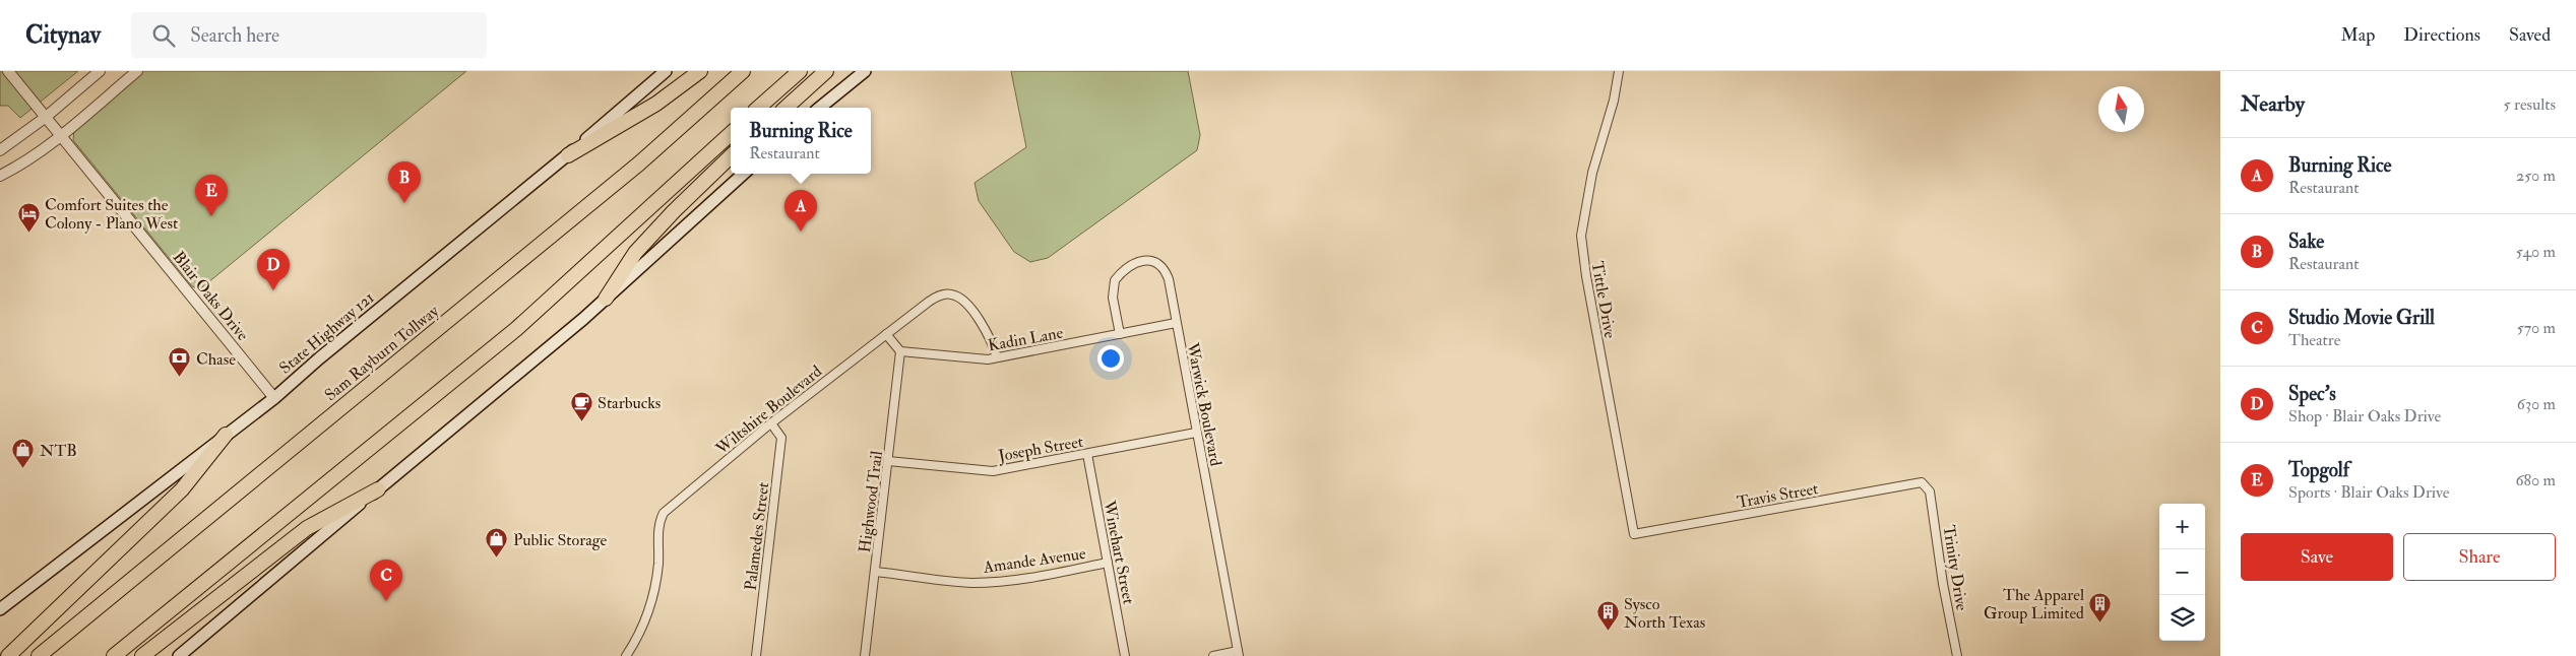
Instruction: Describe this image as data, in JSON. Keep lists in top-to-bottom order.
{
  "streets": {
    "highway": ["Sam Rayburn Tollway"],
    "main road": ["State Highway 121"],
    "street": [
      "Blair Oaks Drive",
      "Tittle Drive",
      "Kadin Lane",
      "Warwick Boulevard",
      "Wiltshire Boulevard",
      "Joseph Street",
      "Travis Street",
      "Highwood Trail",
      "Palamedes Street",
      "Winehart Street",
      "Amande Avenue",
      "Trinity Drive"
    ]
  },
  "crossings": [
    ["Blair Oaks Drive", "State Highway 121"],
    ["Tittle Drive", "Travis Street"],
    ["Kadin Lane", "Warwick Boulevard"],
    ["Kadin Lane", "Wiltshire Boulevard"],
    ["Kadin Lane", "Highwood Trail"],
    ["Warwick Boulevard", "Joseph Street"],
    ["Wiltshire Boulevard", "Palamedes Street"],
    ["Joseph Street", "Highwood Trail"],
    ["Joseph Street", "Winehart Street"],
    ["Travis Street", "Trinity Drive"],
    ["Highwood Trail", "Amande Avenue"],
    ["Winehart Street", "Amande Avenue"]
  ],
  "places": {
    "hotel": ["Comfort Suites the Colony - Plano West"],
    "bank": ["Chase"],
    "cafe": ["Starbucks"],
    "shop": ["NTB", "Public Storage"],
    "building": ["The Apparel Group Limited", "Sysco North Texas"]
  },
  "north": "top",
  "page": {
    "header": "Citynav",
    "search": "Search here",
    "nav": ["Map", "Directions", "Saved"],
    "heading": ["Nearby", "5 results"],
    "popup": ["Burning Rice", "Restaurant"],
    "list": [
      {
        "mark": "A",
        "name": "Burning Rice",
        "note": "Restaurant",
        "value": "250 m"
      },
      {
        "mark": "B",
        "name": "Sake",
        "note": "Restaurant",
        "value": "540 m"
      },
      {
        "mark": "C",
        "name": "Studio Movie Grill",
        "note": "Theatre",
        "value": "570 m"
      },
      {
        "mark": "D",
        "name": "Spec's",
        "note": "Shop · Blair Oaks Drive",
        "value": "630 m"
      },
      {
        "mark": "E",
        "name": "Topgolf",
        "note": "Sports · Blair Oaks Drive",
        "value": "680 m"
      }
    ],
    "pins": [
      "B",
      "E",
      "A",
      "D",
      "C"
    ],
    "map_buttons": ["+", "−"],
    "buttons": ["Save", "Share"]
  }
}
